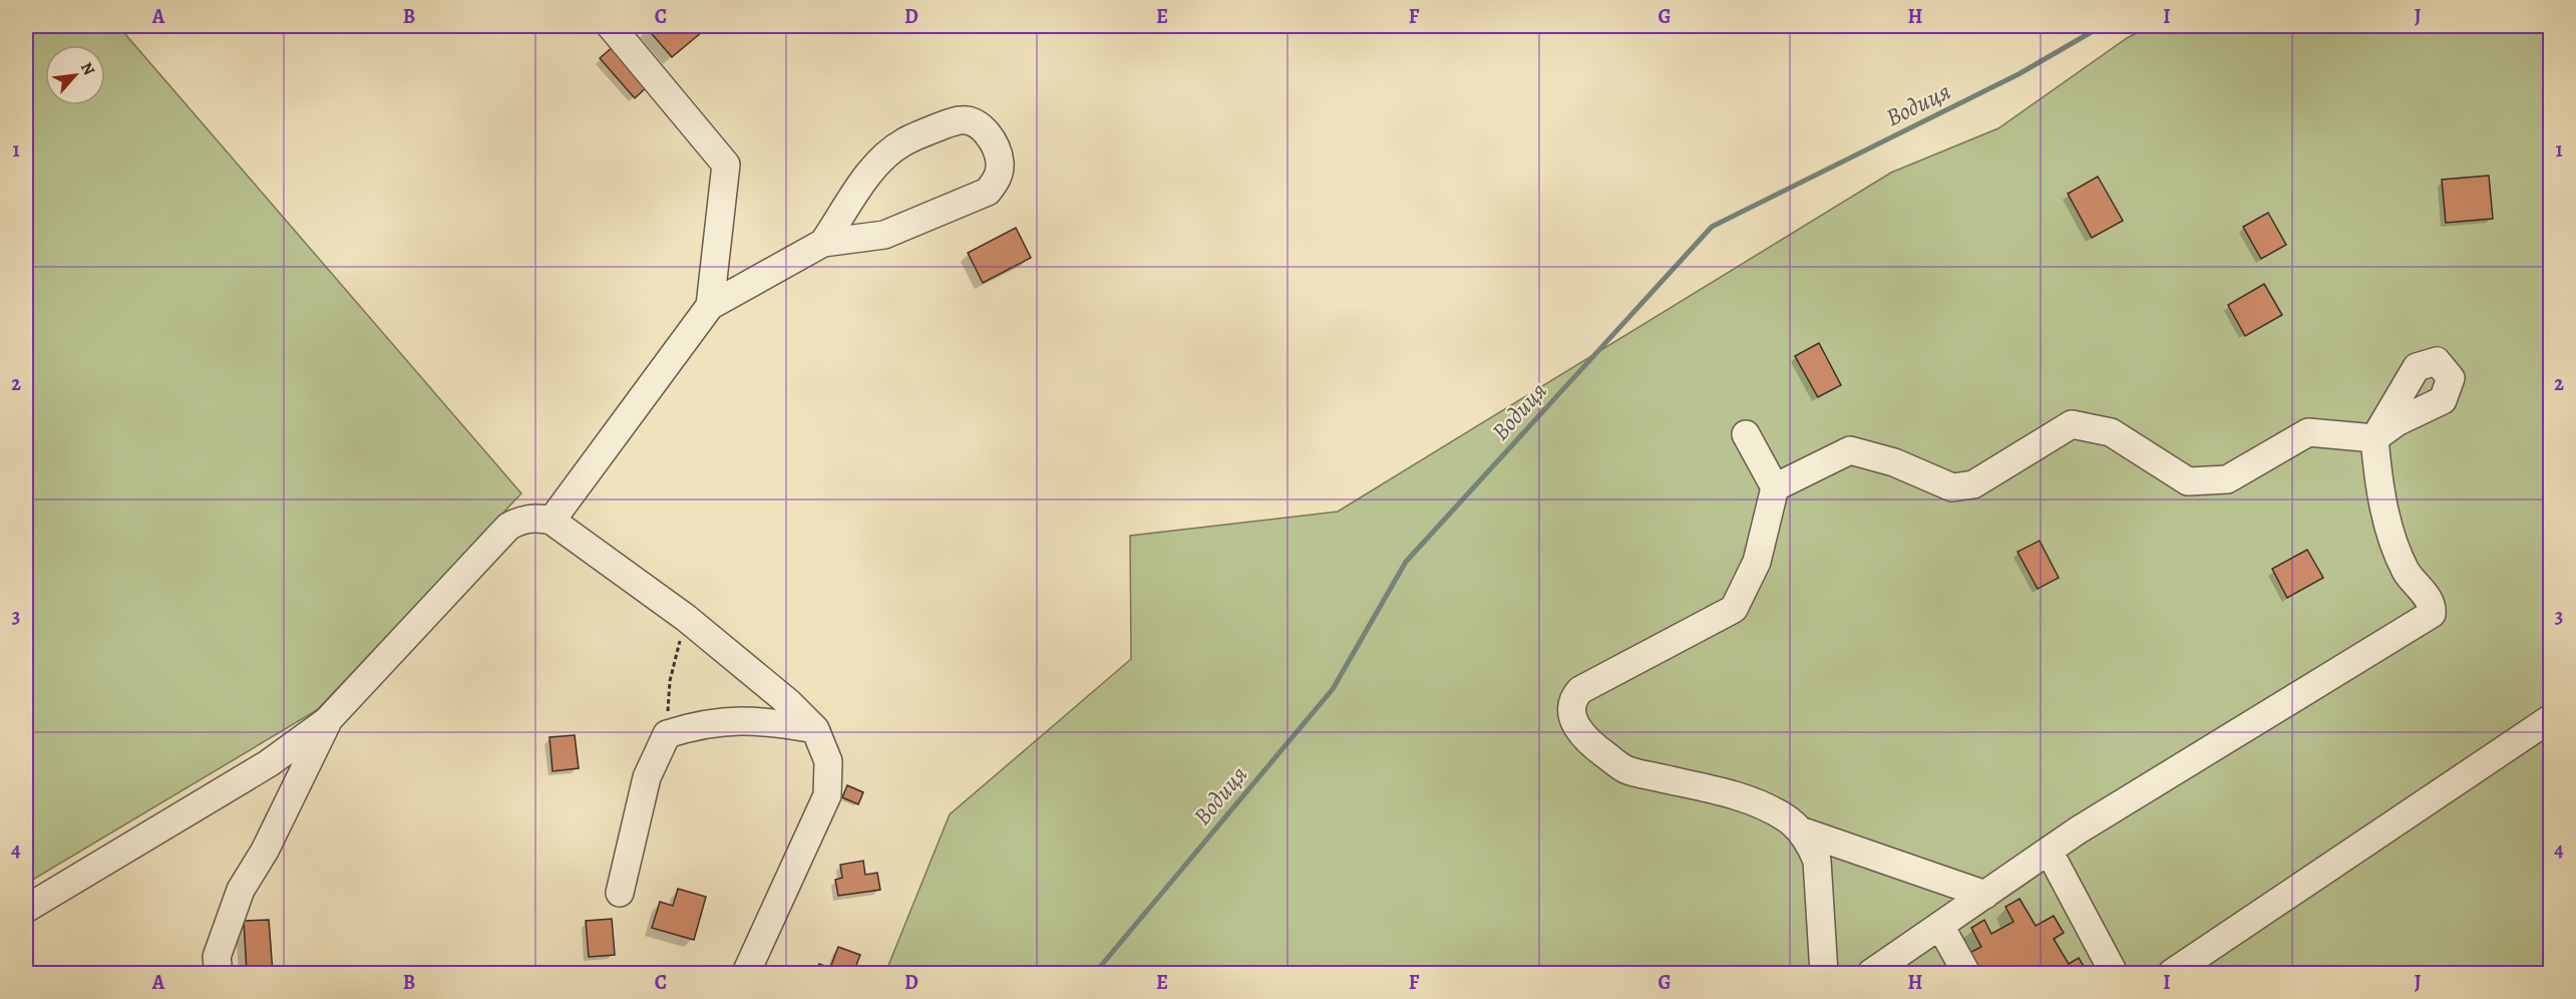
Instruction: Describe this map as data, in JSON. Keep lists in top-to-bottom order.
{
  "water": ["Водиця"],
  "north": "top right",
  "grid": {
    "columns": [
      "A",
      "B",
      "C",
      "D",
      "E",
      "F",
      "G",
      "H",
      "I",
      "J"
    ],
    "rows": [
      "1",
      "2",
      "3",
      "4"
    ]
  }
}
